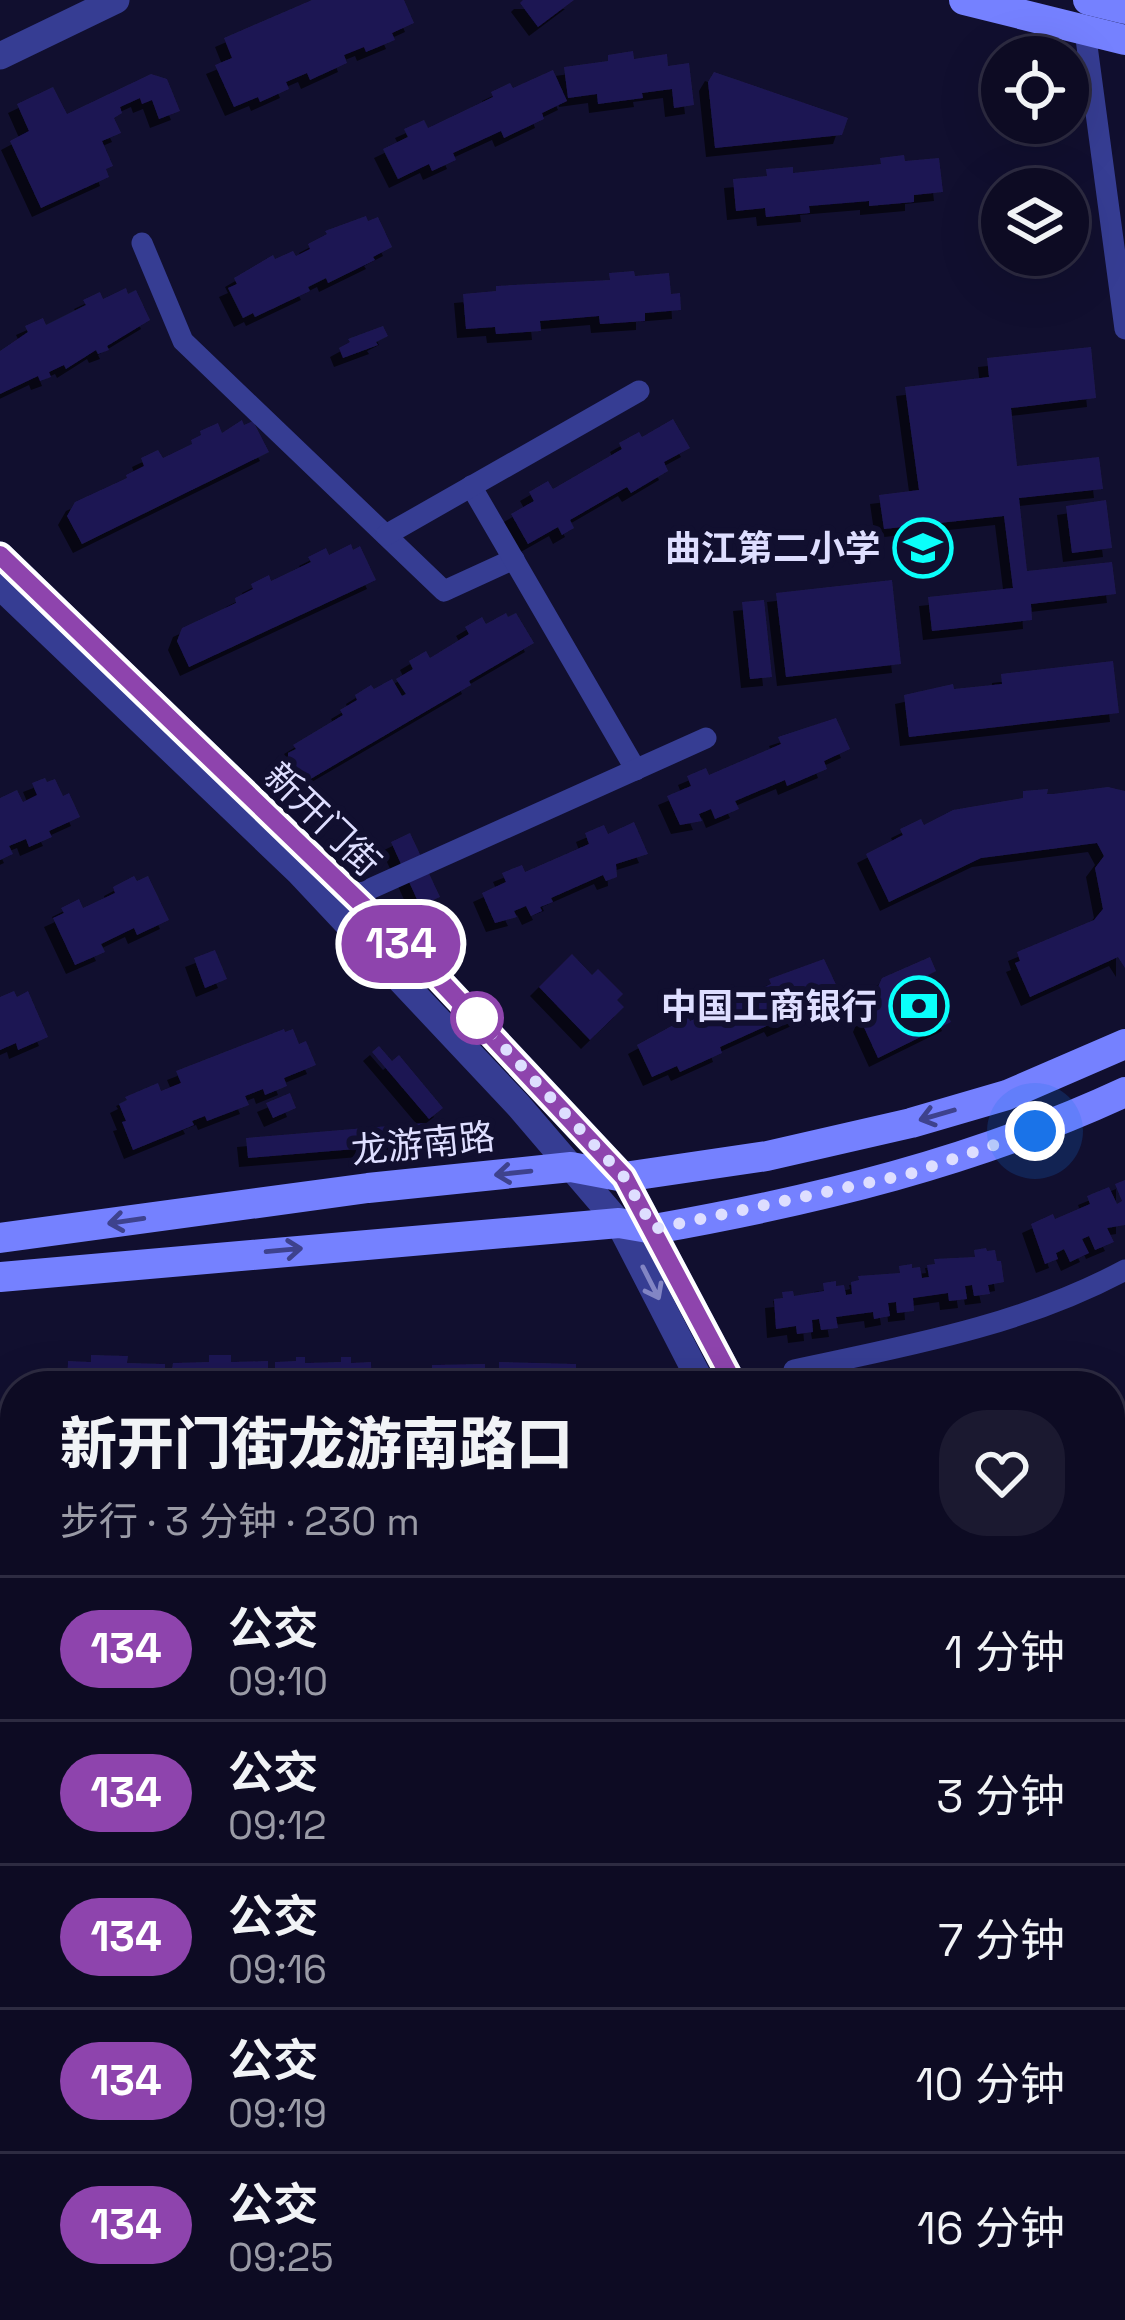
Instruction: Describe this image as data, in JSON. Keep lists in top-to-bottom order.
{
  "streets": {
    "main road": ["龙游南路"],
    "street": ["新开门街"]
  },
  "crossings": [
    ["新开门街", "龙游南路"]
  ],
  "places": {
    "school or university": ["曲江第二小学"],
    "bank": ["中国工商银行"]
  },
  "lines": ["bus line 134"],
  "page": {
    "on_map": "134",
    "heading": ["新开门街龙游南路口", "步行 · 3 分钟 · 230 m"],
    "list": [
      {
        "mark": "134",
        "name": "公交",
        "note": "09:10",
        "value": "1 分钟"
      },
      {
        "mark": "134",
        "name": "公交",
        "note": "09:12",
        "value": "3 分钟"
      },
      {
        "mark": "134",
        "name": "公交",
        "note": "09:16",
        "value": "7 分钟"
      },
      {
        "mark": "134",
        "name": "公交",
        "note": "09:19",
        "value": "10 分钟"
      },
      {
        "mark": "134",
        "name": "公交",
        "note": "09:25",
        "value": "16 分钟"
      }
    ]
  }
}
